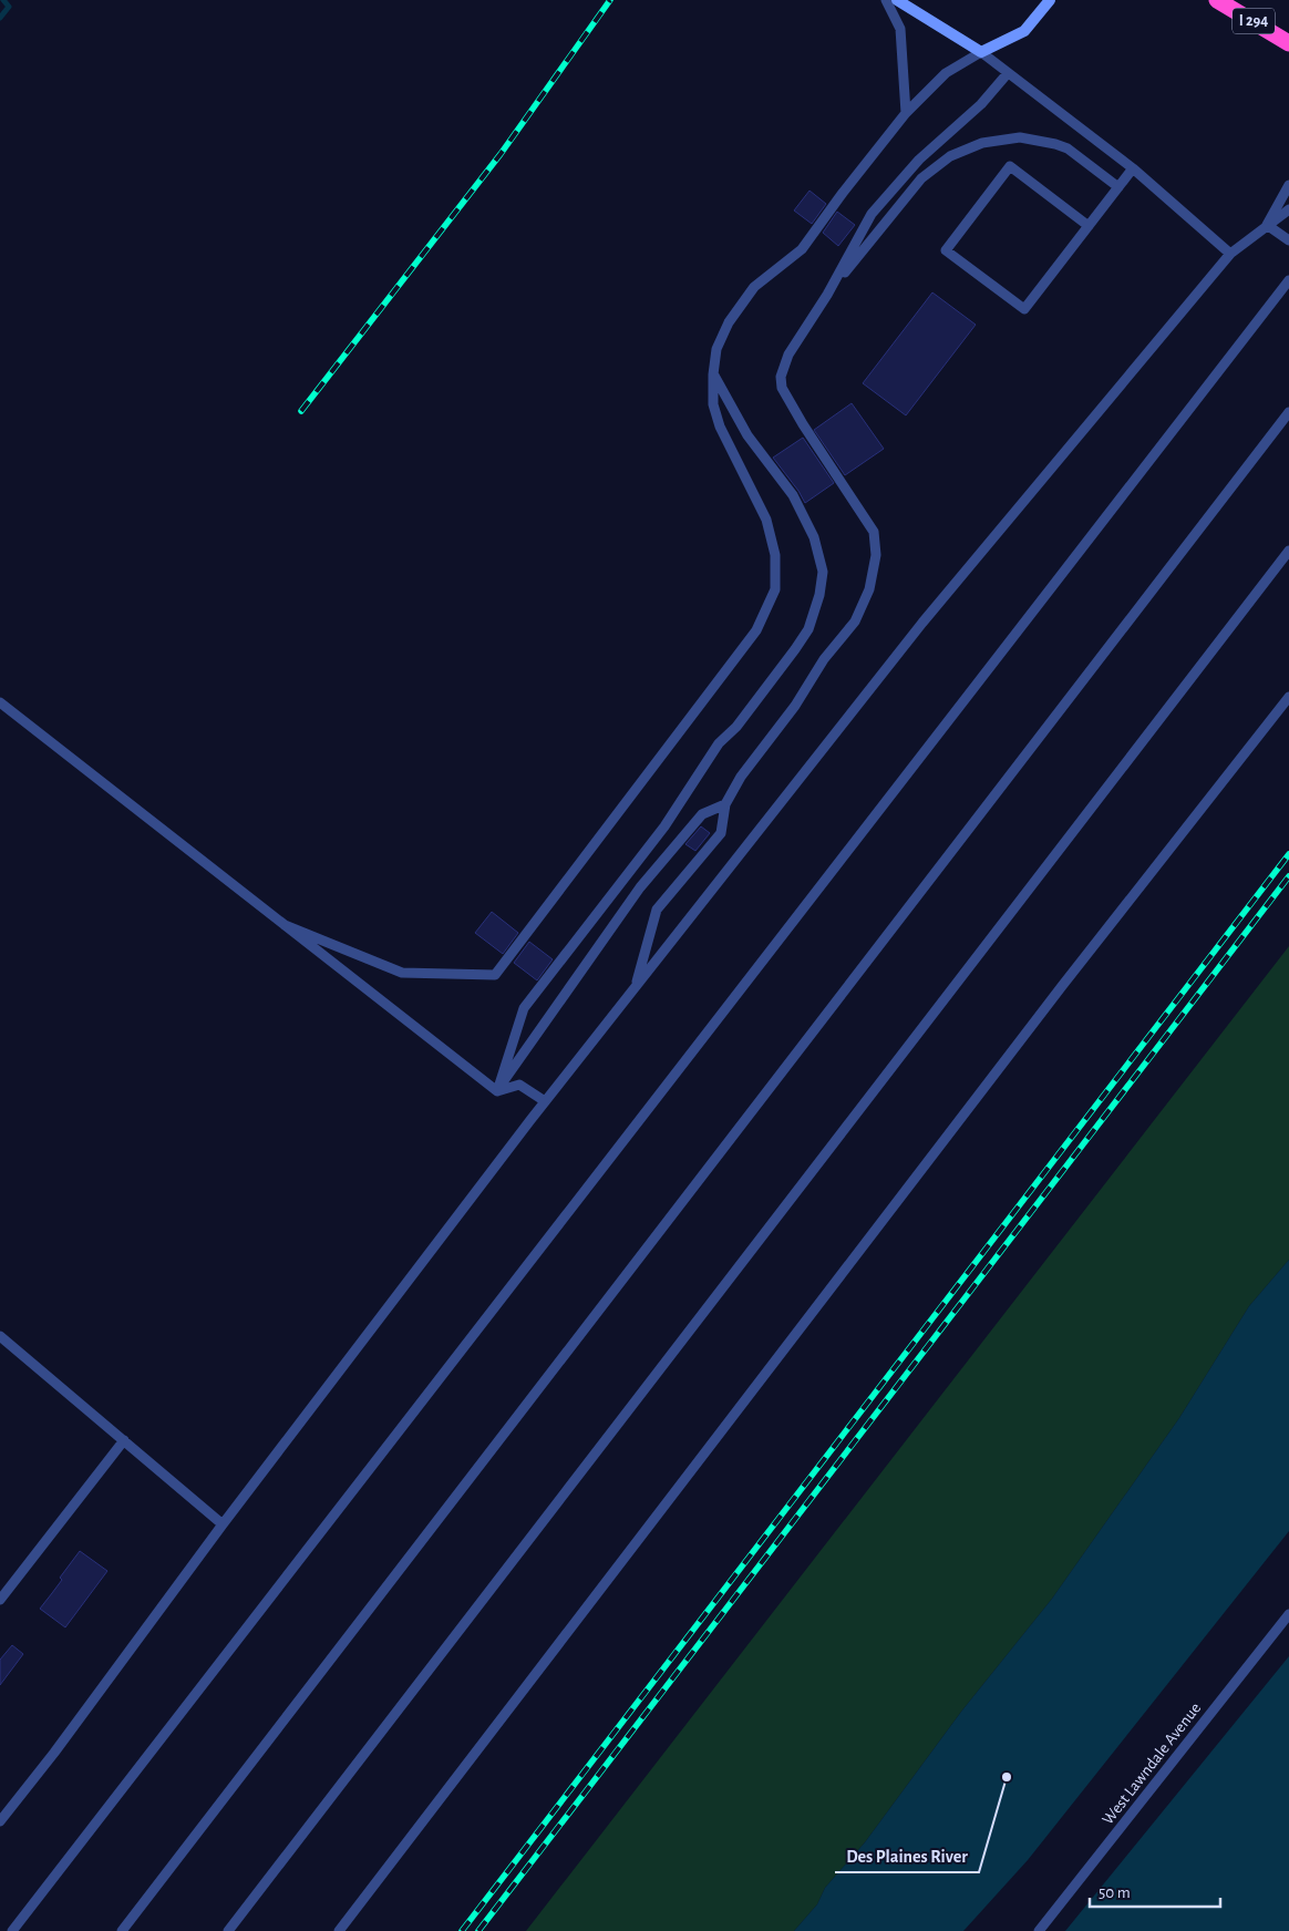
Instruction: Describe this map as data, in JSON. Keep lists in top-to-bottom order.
{
  "streets": {
    "highway": ["I 294"],
    "lane": ["West Lawndale Avenue"]
  },
  "places": ["Des Plaines River"],
  "scale_bar": "50 m"
}
